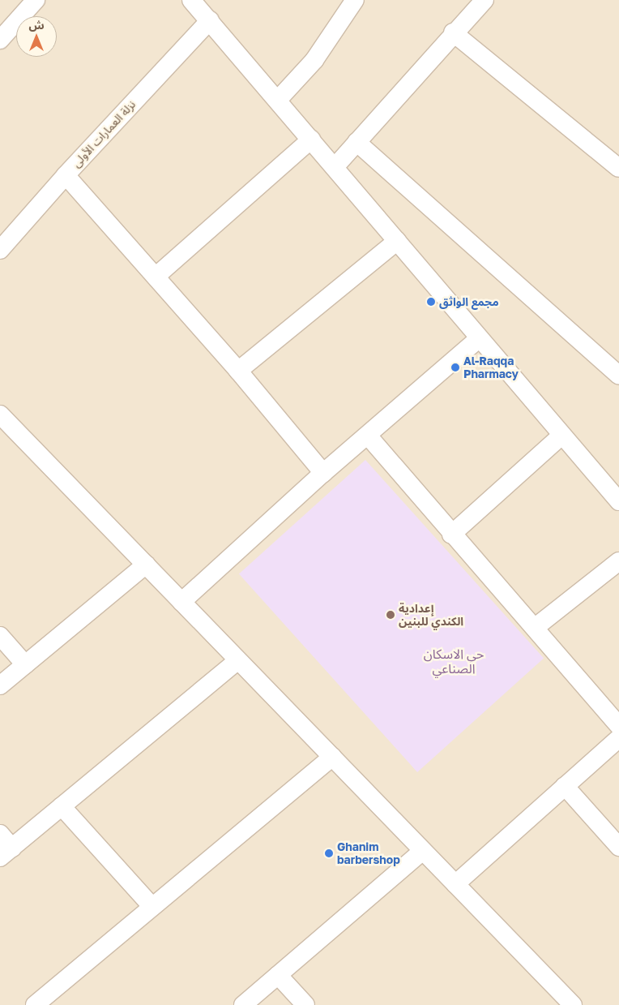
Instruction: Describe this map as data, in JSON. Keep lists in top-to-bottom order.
{
  "streets": {
    "street": ["نزلة العمارات الأولى"]
  },
  "districts": ["حي الاسكان الصناعي"],
  "places": [
    "مجمع الواثق",
    "Al-Raqqa Pharmacy",
    "إعدادية الكندي للبنين",
    "Ghanim barbershop"
  ],
  "north": "top"
}
